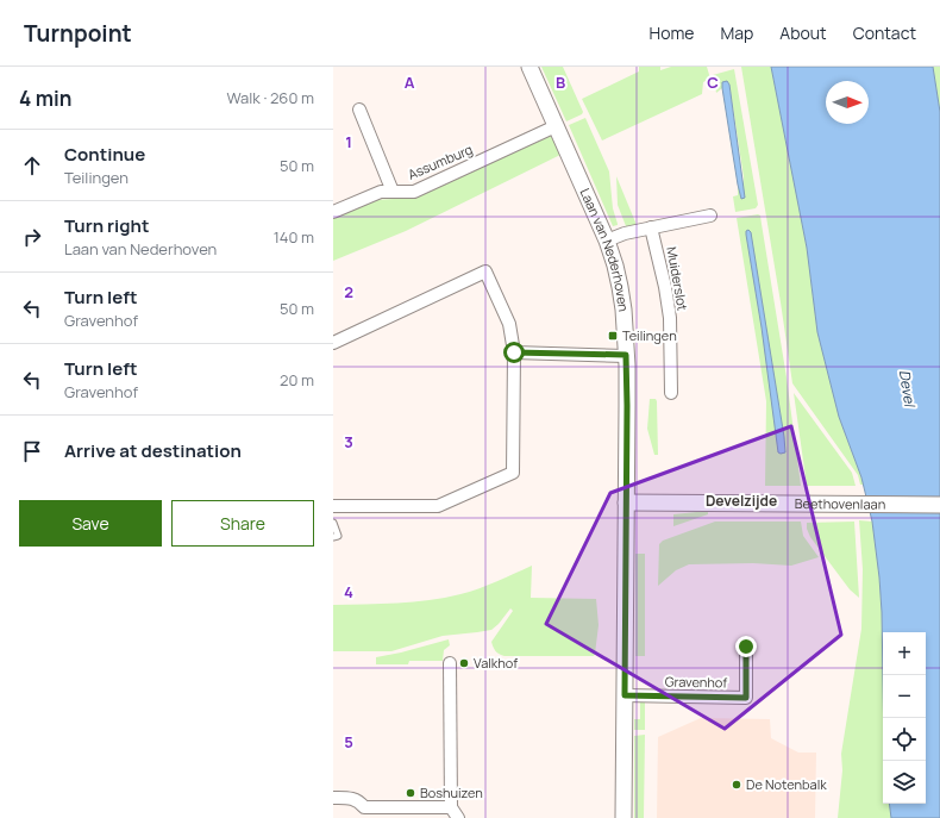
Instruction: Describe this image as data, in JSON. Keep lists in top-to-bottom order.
{
  "streets": {
    "street": [
      "Assumburg",
      "Laan van Nederhoven",
      "Muiderslot",
      "Beethovenlaan",
      "Gravenhof"
    ]
  },
  "crossings": [
    ["Assumburg", "Laan van Nederhoven"],
    ["Laan van Nederhoven", "Beethovenlaan"],
    ["Laan van Nederhoven", "Gravenhof"]
  ],
  "districts": ["Develzijde"],
  "water": ["Devel"],
  "places": {
    "transit": ["Teilingen"],
    "other": ["Valkhof", "De Notenbalk", "Boshuizen"]
  },
  "north": "right",
  "page": {
    "header": "Turnpoint",
    "nav": [
      "Home",
      "Map",
      "About",
      "Contact"
    ],
    "heading": ["4 min", "Walk · 260 m"],
    "list": [
      ["Continue", "Teilingen", "50 m"],
      ["Turn right", "Laan van Nederhoven", "140 m"],
      ["Turn left", "Gravenhof", "50 m"],
      ["Turn left", "Gravenhof", "20 m"],
      "Arrive at destination"
    ],
    "buttons": ["Save", "Share"],
    "map_buttons": ["+", "−"]
  },
  "grid": {
    "columns": ["A", "B", "C"],
    "rows": [
      "1",
      "2",
      "3",
      "4",
      "5"
    ]
  }
}
